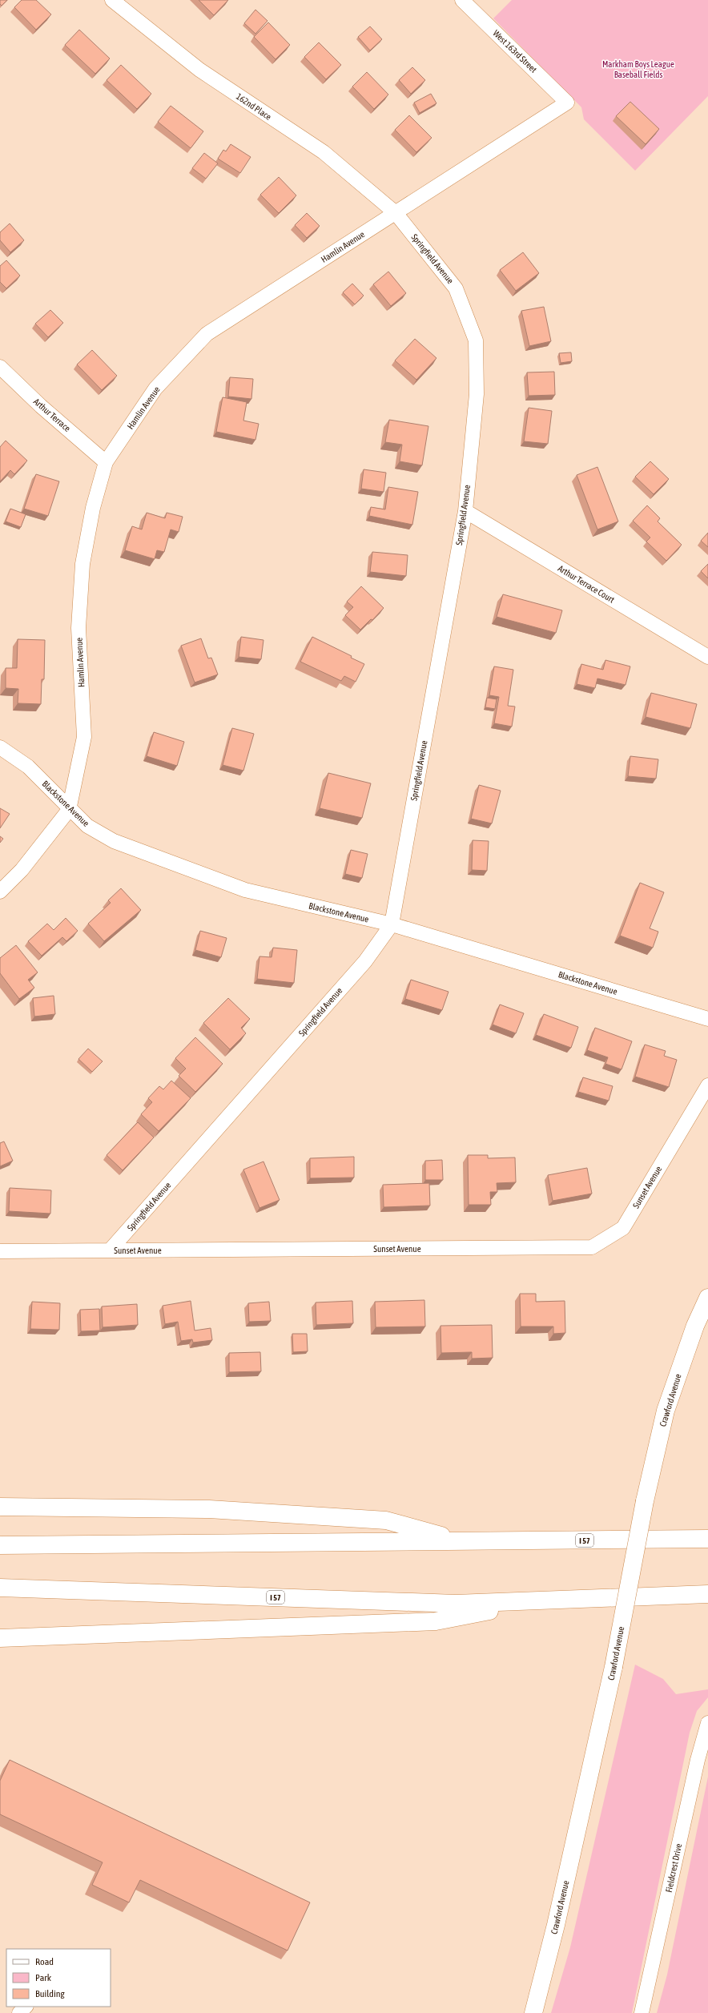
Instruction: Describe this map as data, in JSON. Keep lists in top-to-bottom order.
{
  "streets": {
    "main road": ["Crawford Avenue", "I 57"],
    "street": [
      "West 163rd Street",
      "162nd Place",
      "Hamlin Avenue",
      "Springfield Avenue",
      "Arthur Terrace",
      "Arthur Terrace Court",
      "Blackstone Avenue",
      "Sunset Avenue",
      "Fieldcrest Drive"
    ]
  },
  "crossings": [
    ["West 163rd Street", "Hamlin Avenue"],
    ["162nd Place", "Hamlin Avenue"],
    ["162nd Place", "Springfield Avenue"],
    ["Hamlin Avenue", "Springfield Avenue"],
    ["Hamlin Avenue", "Arthur Terrace"],
    ["Hamlin Avenue", "Blackstone Avenue"],
    ["Springfield Avenue", "Arthur Terrace Court"],
    ["Springfield Avenue", "Blackstone Avenue"],
    ["Springfield Avenue", "Sunset Avenue"]
  ],
  "parks": ["Markham Boys League Baseball Fields"],
  "legend": ["Road", "Park", "Building"]
}
